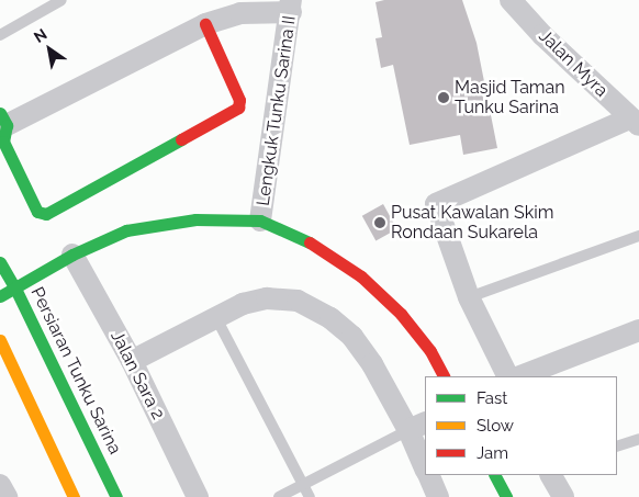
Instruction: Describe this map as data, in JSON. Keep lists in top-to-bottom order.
{
  "streets": {
    "street": [
      "Jalan Myra",
      "Lengkuk Tunku Sarina II",
      "Persiaran Tunku Sarina",
      "Jalan Sara 2"
    ]
  },
  "places": ["Masjid Taman Tunku Sarina", "Pusat Kawalan Skim Rondaan Sukarela"],
  "legend": ["Fast", "Slow", "Jam"],
  "north": "top left"
}
